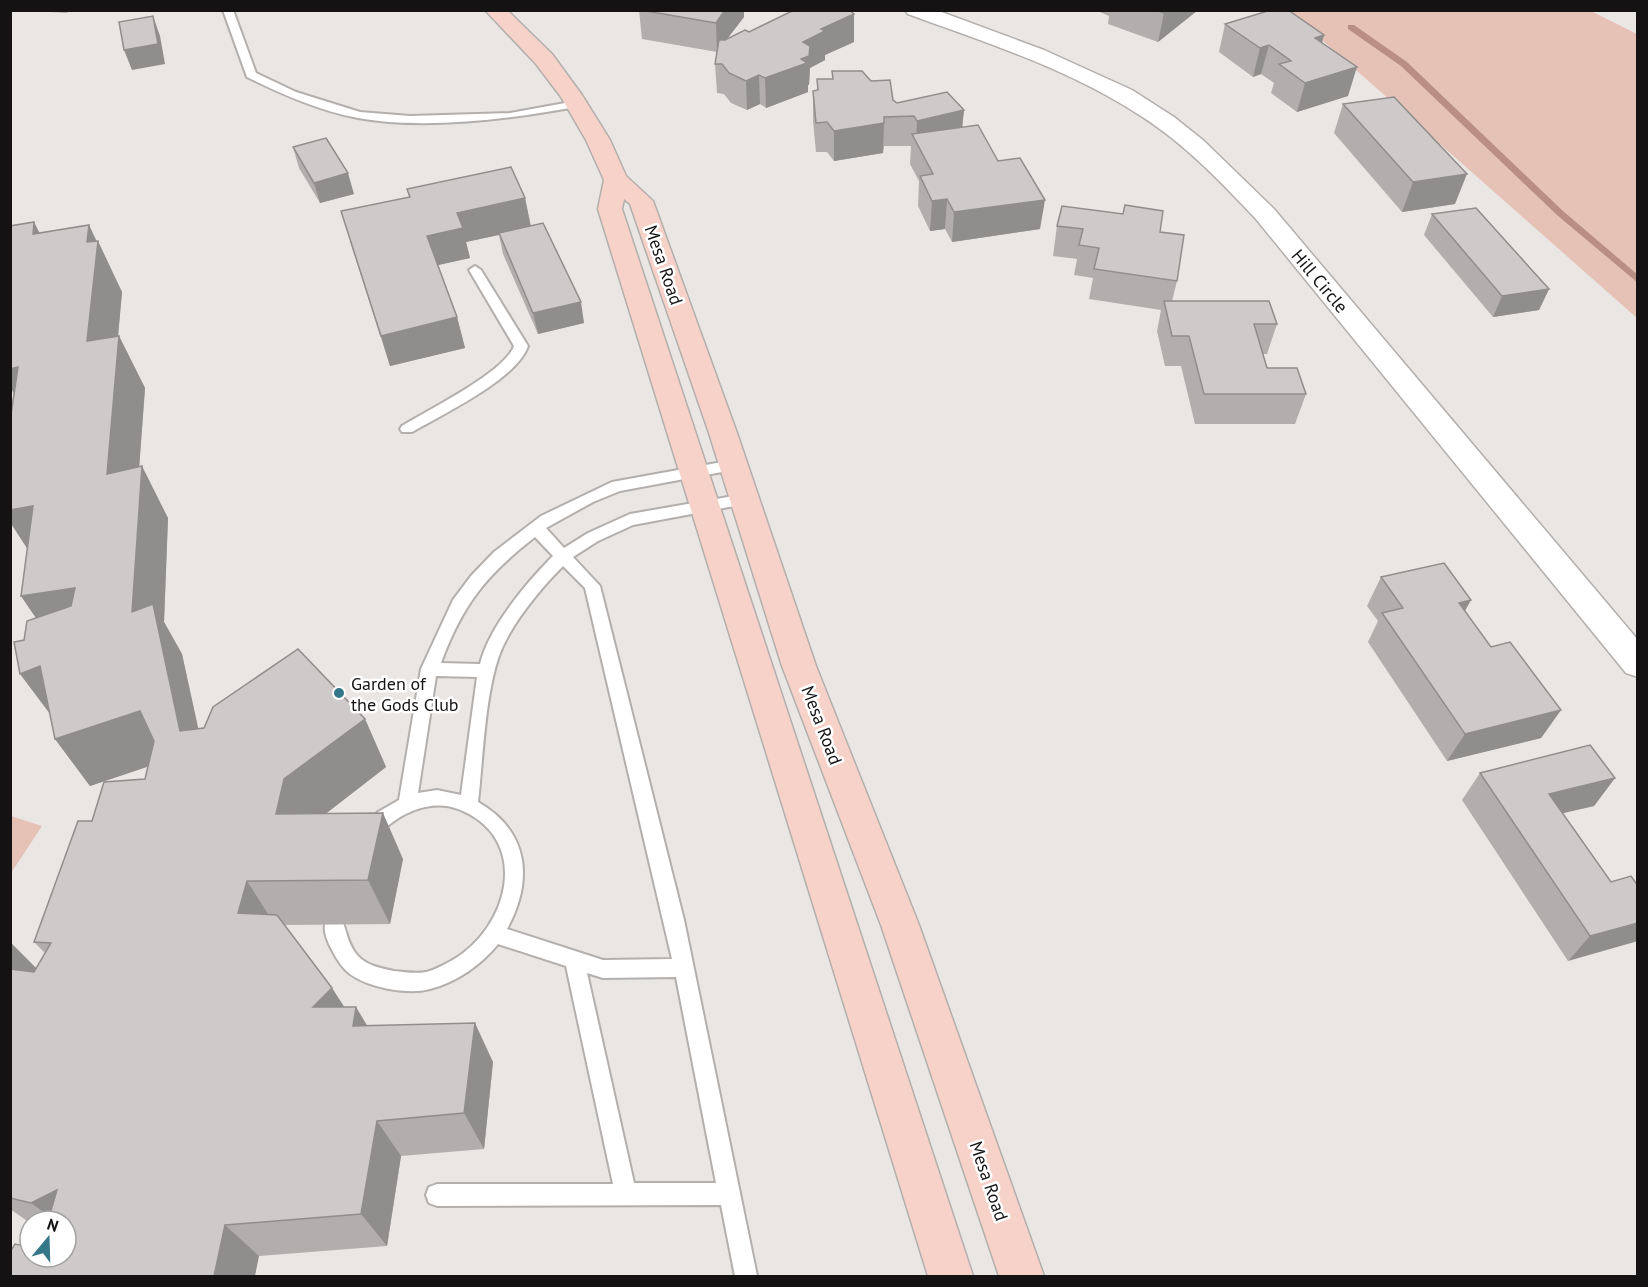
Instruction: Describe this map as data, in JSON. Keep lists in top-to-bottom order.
{
  "streets": {
    "main road": ["Mesa Road"],
    "street": ["Hill Circle"]
  },
  "places": ["Garden of the Gods Club"],
  "north": "top"
}
